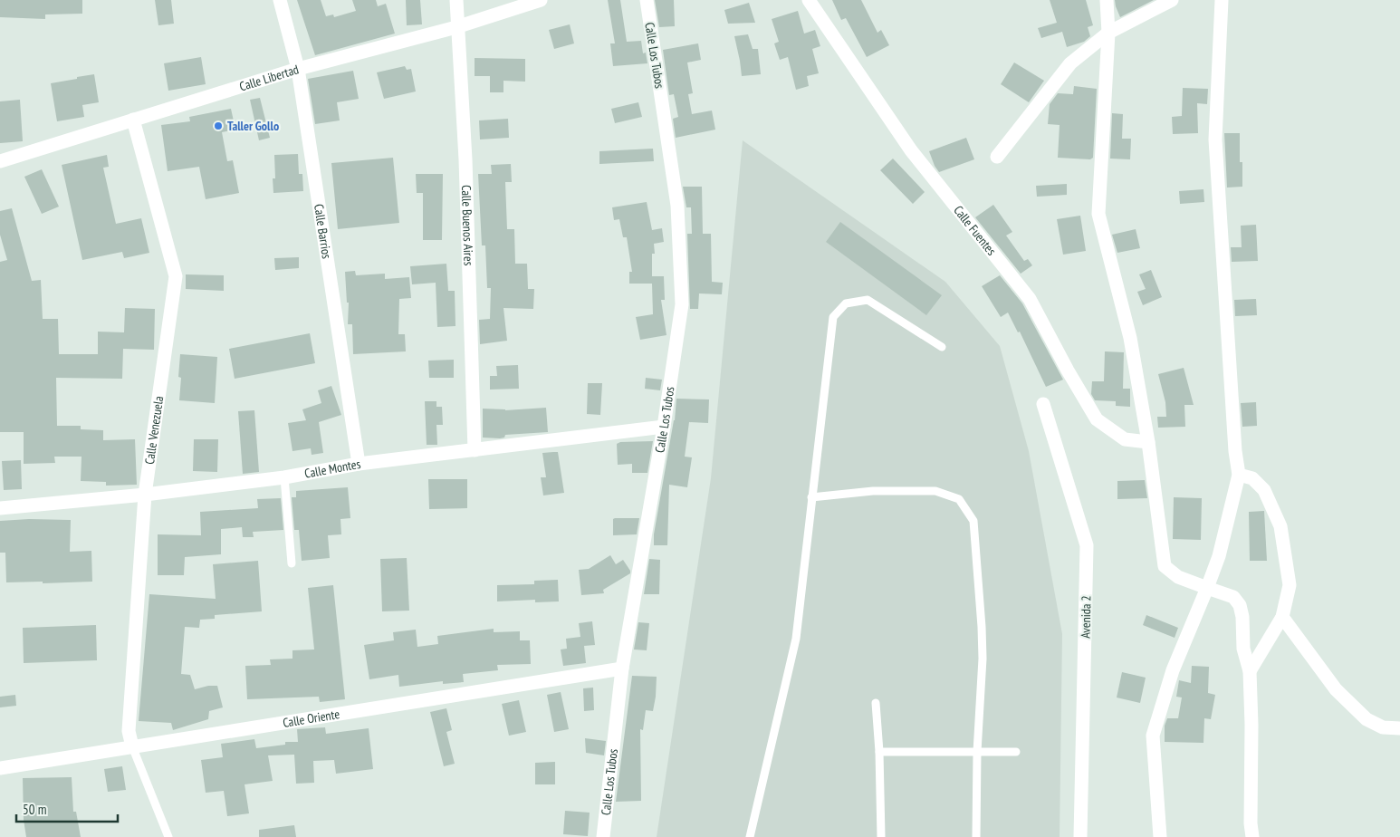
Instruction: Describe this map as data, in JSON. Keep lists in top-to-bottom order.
{
  "streets": {
    "street": [
      "Calle Los Tubos",
      "Calle Libertad",
      "Calle Buenos Aires",
      "Calle Fuentes",
      "Calle Barrios",
      "Calle Venezuela",
      "Calle Montes",
      "Avenida 2",
      "Calle Oriente"
    ]
  },
  "crossings": [
    ["Calle Los Tubos", "Calle Montes"],
    ["Calle Los Tubos", "Calle Oriente"],
    ["Calle Libertad", "Calle Buenos Aires"],
    ["Calle Libertad", "Calle Barrios"],
    ["Calle Libertad", "Calle Venezuela"],
    ["Calle Buenos Aires", "Calle Montes"],
    ["Calle Barrios", "Calle Montes"],
    ["Calle Venezuela", "Calle Montes"],
    ["Calle Venezuela", "Calle Oriente"]
  ],
  "places": ["Taller Gollo"],
  "scale_bar": "50 m"
}
